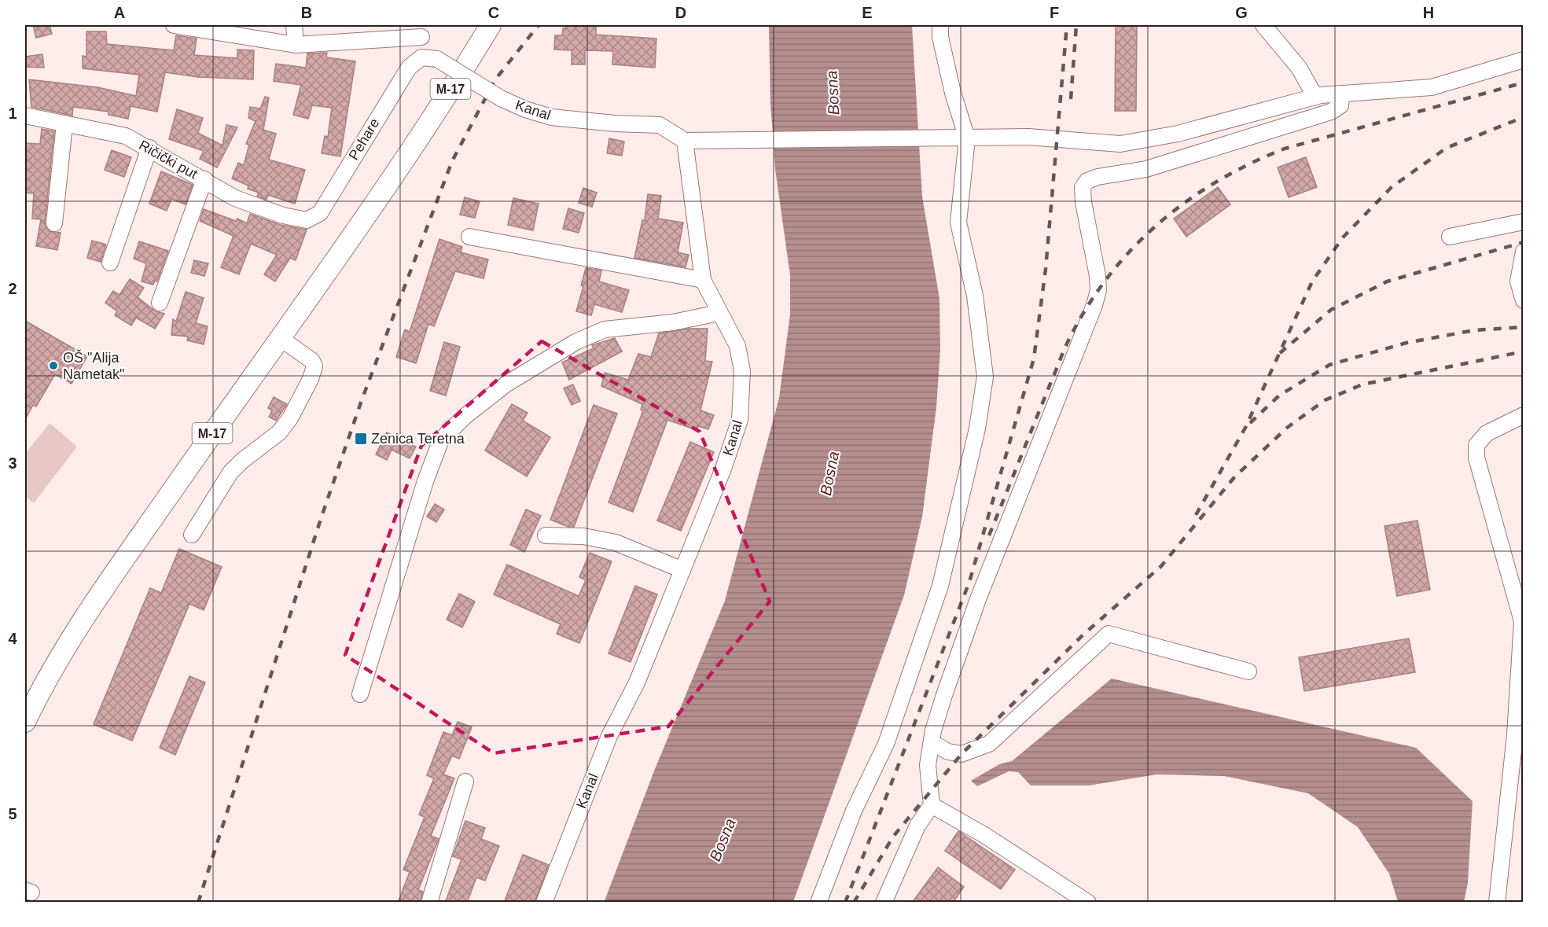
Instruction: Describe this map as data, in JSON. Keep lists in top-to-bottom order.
{
  "streets": {
    "main road": ["M-17"],
    "street": ["Kanal", "Pehare", "Ričički put"]
  },
  "crossings": [
    ["Kanal", "Pehare"],
    ["Pehare", "Ričički put"]
  ],
  "water": ["Bosna"],
  "places": {
    "other": ["OŠ \"Alija Nametak\""],
    "transit": ["Zenica Teretna"]
  },
  "grid": {
    "columns": [
      "A",
      "B",
      "C",
      "D",
      "E",
      "F",
      "G",
      "H"
    ],
    "rows": [
      "1",
      "2",
      "3",
      "4",
      "5"
    ]
  }
}
